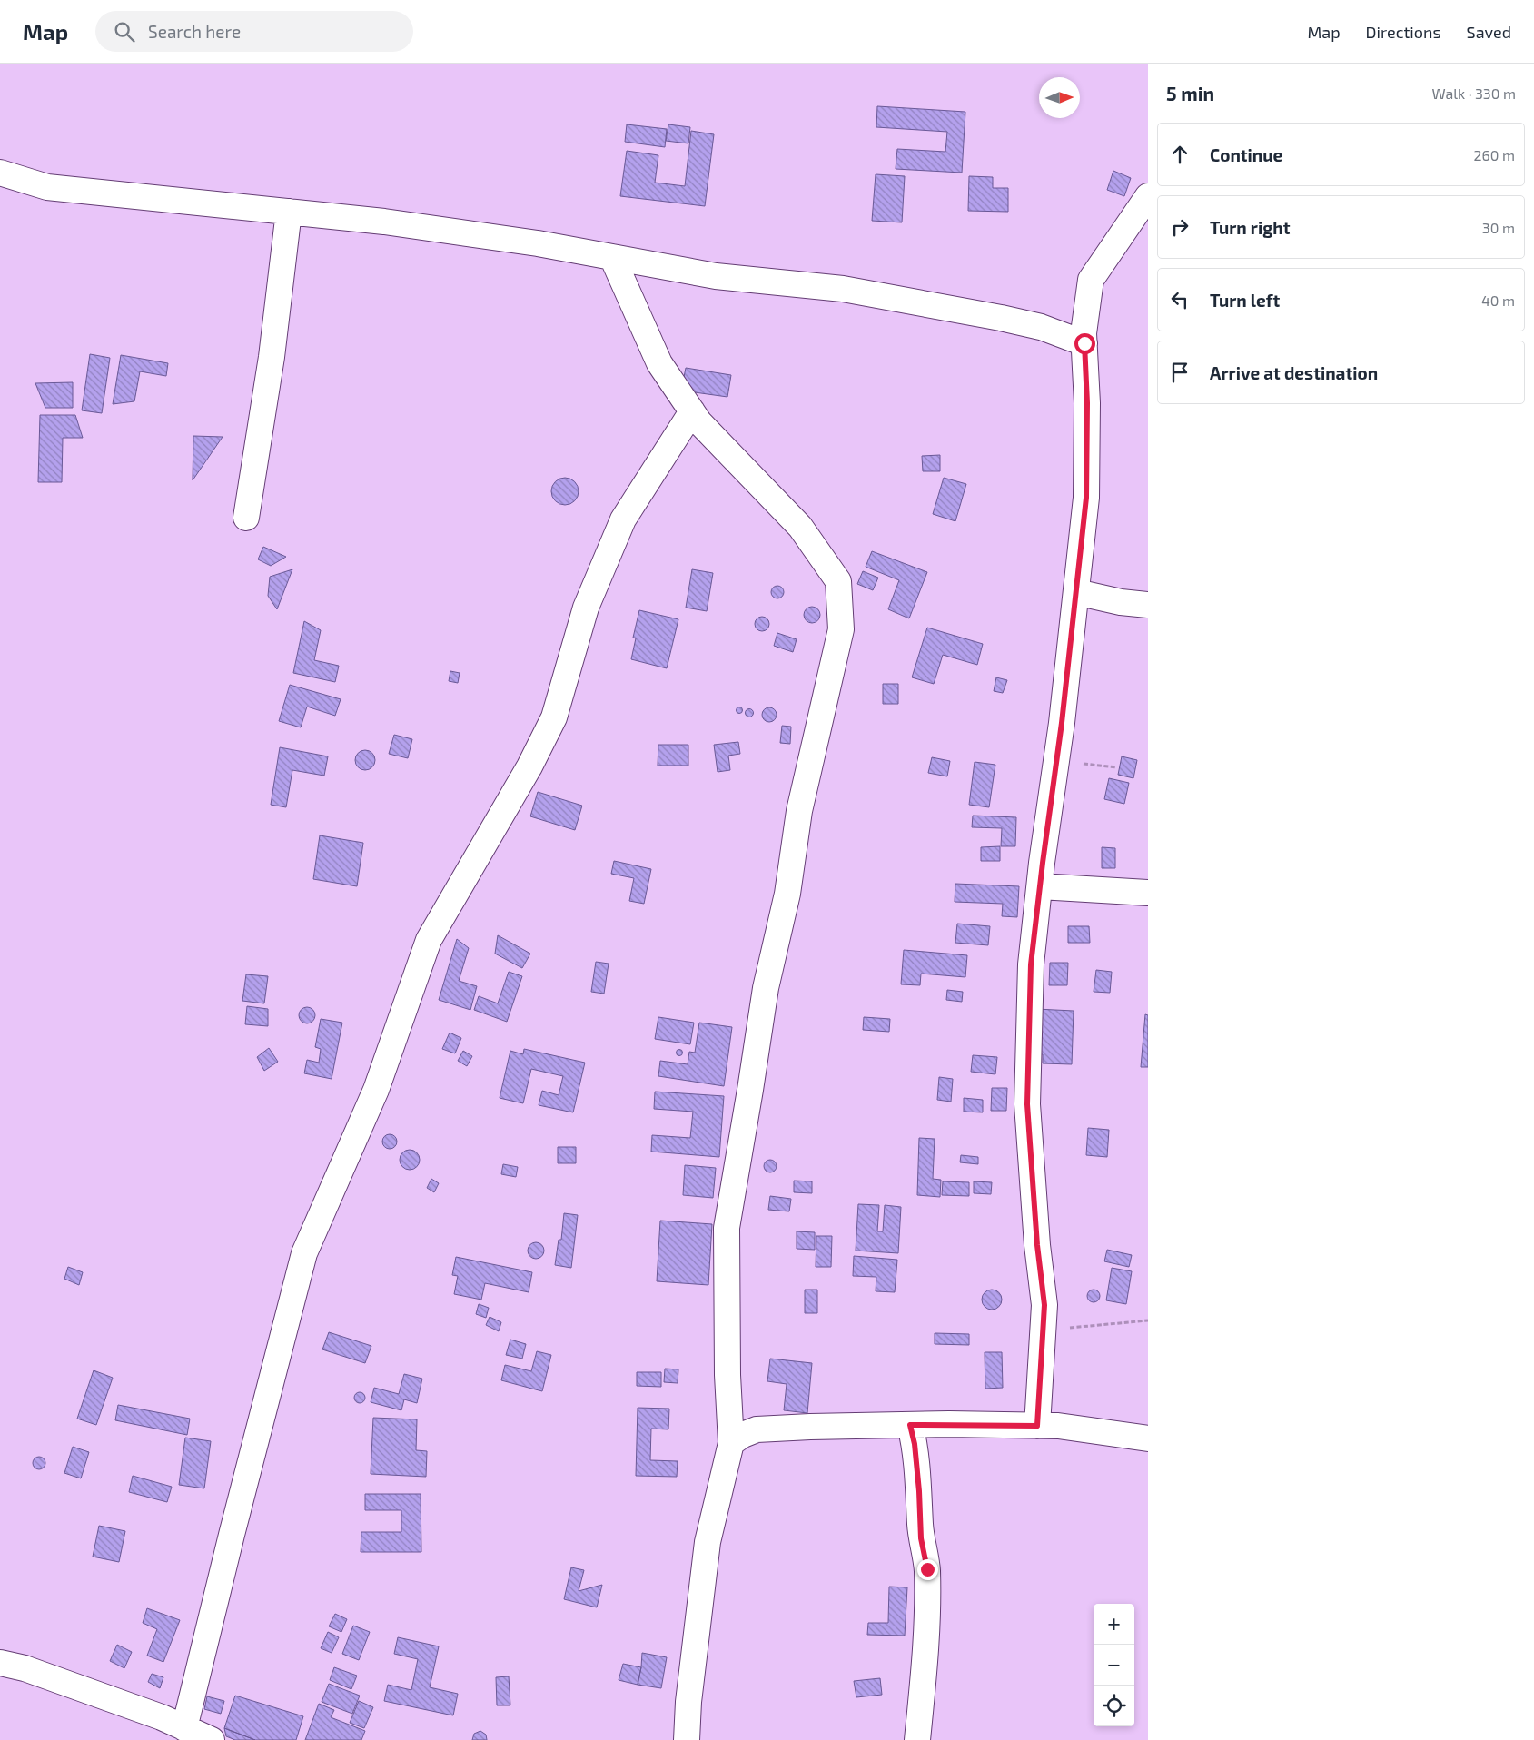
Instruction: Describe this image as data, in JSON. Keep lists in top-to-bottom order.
{
  "north": "right",
  "page": {
    "header": "Map",
    "search": "Search here",
    "nav": ["Map", "Directions", "Saved"],
    "heading": ["5 min", "Walk · 330 m"],
    "list": [
      ["Continue", "260 m"],
      ["Turn right", "30 m"],
      ["Turn left", "40 m"],
      "Arrive at destination"
    ],
    "map_buttons": ["+", "−"]
  }
}
